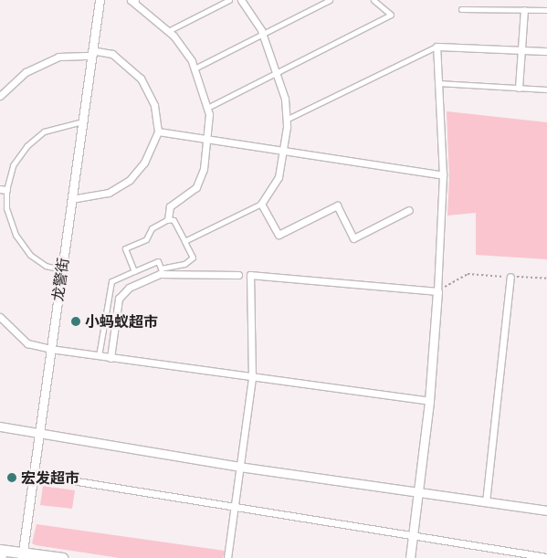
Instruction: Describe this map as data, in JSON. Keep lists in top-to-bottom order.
{
  "streets": {
    "street": ["龙警街"]
  },
  "places": ["小蚂蚁超市", "宏发超市"]
}
